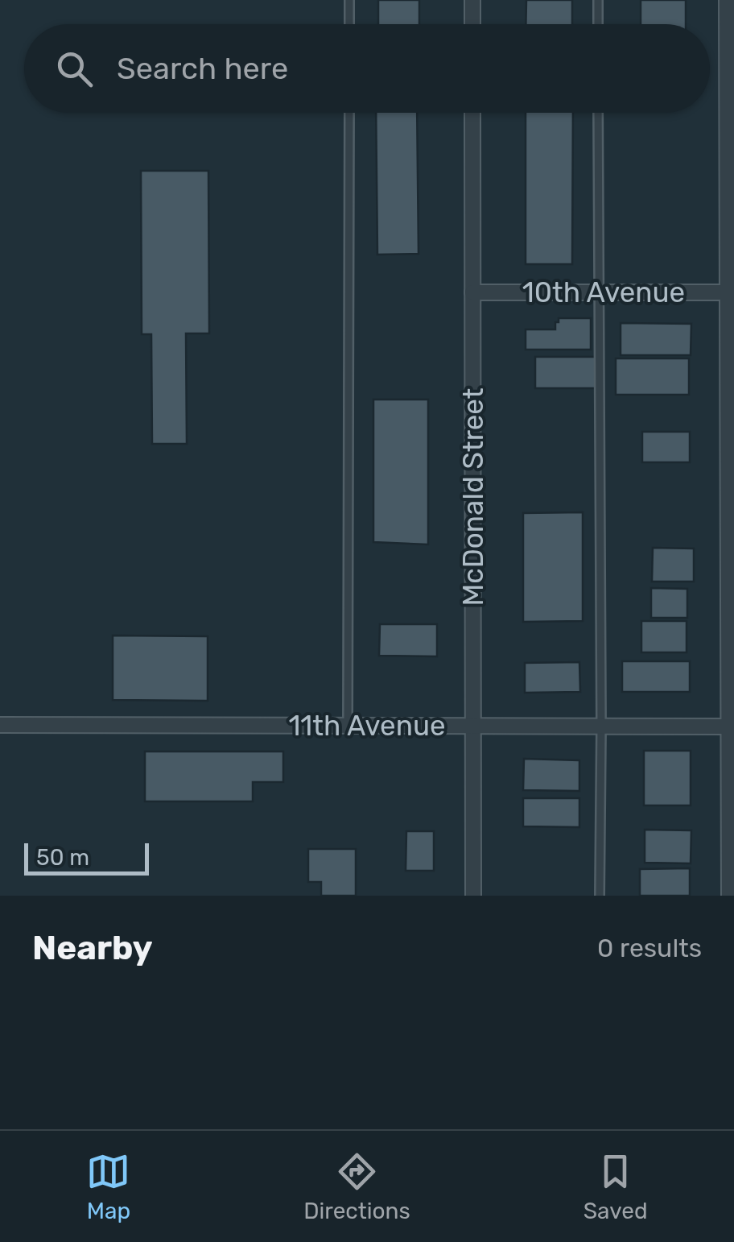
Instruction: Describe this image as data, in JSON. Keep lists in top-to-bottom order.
{
  "streets": {
    "street": ["10th Avenue", "McDonald Street", "11th Avenue"]
  },
  "crossings": [
    ["10th Avenue", "McDonald Street"],
    ["McDonald Street", "11th Avenue"]
  ],
  "scale_bar": "50 m",
  "page": {
    "search": "Search here",
    "scale": "50 m",
    "heading": ["Nearby", "0 results"],
    "nav": ["Map", "Directions", "Saved"]
  }
}
